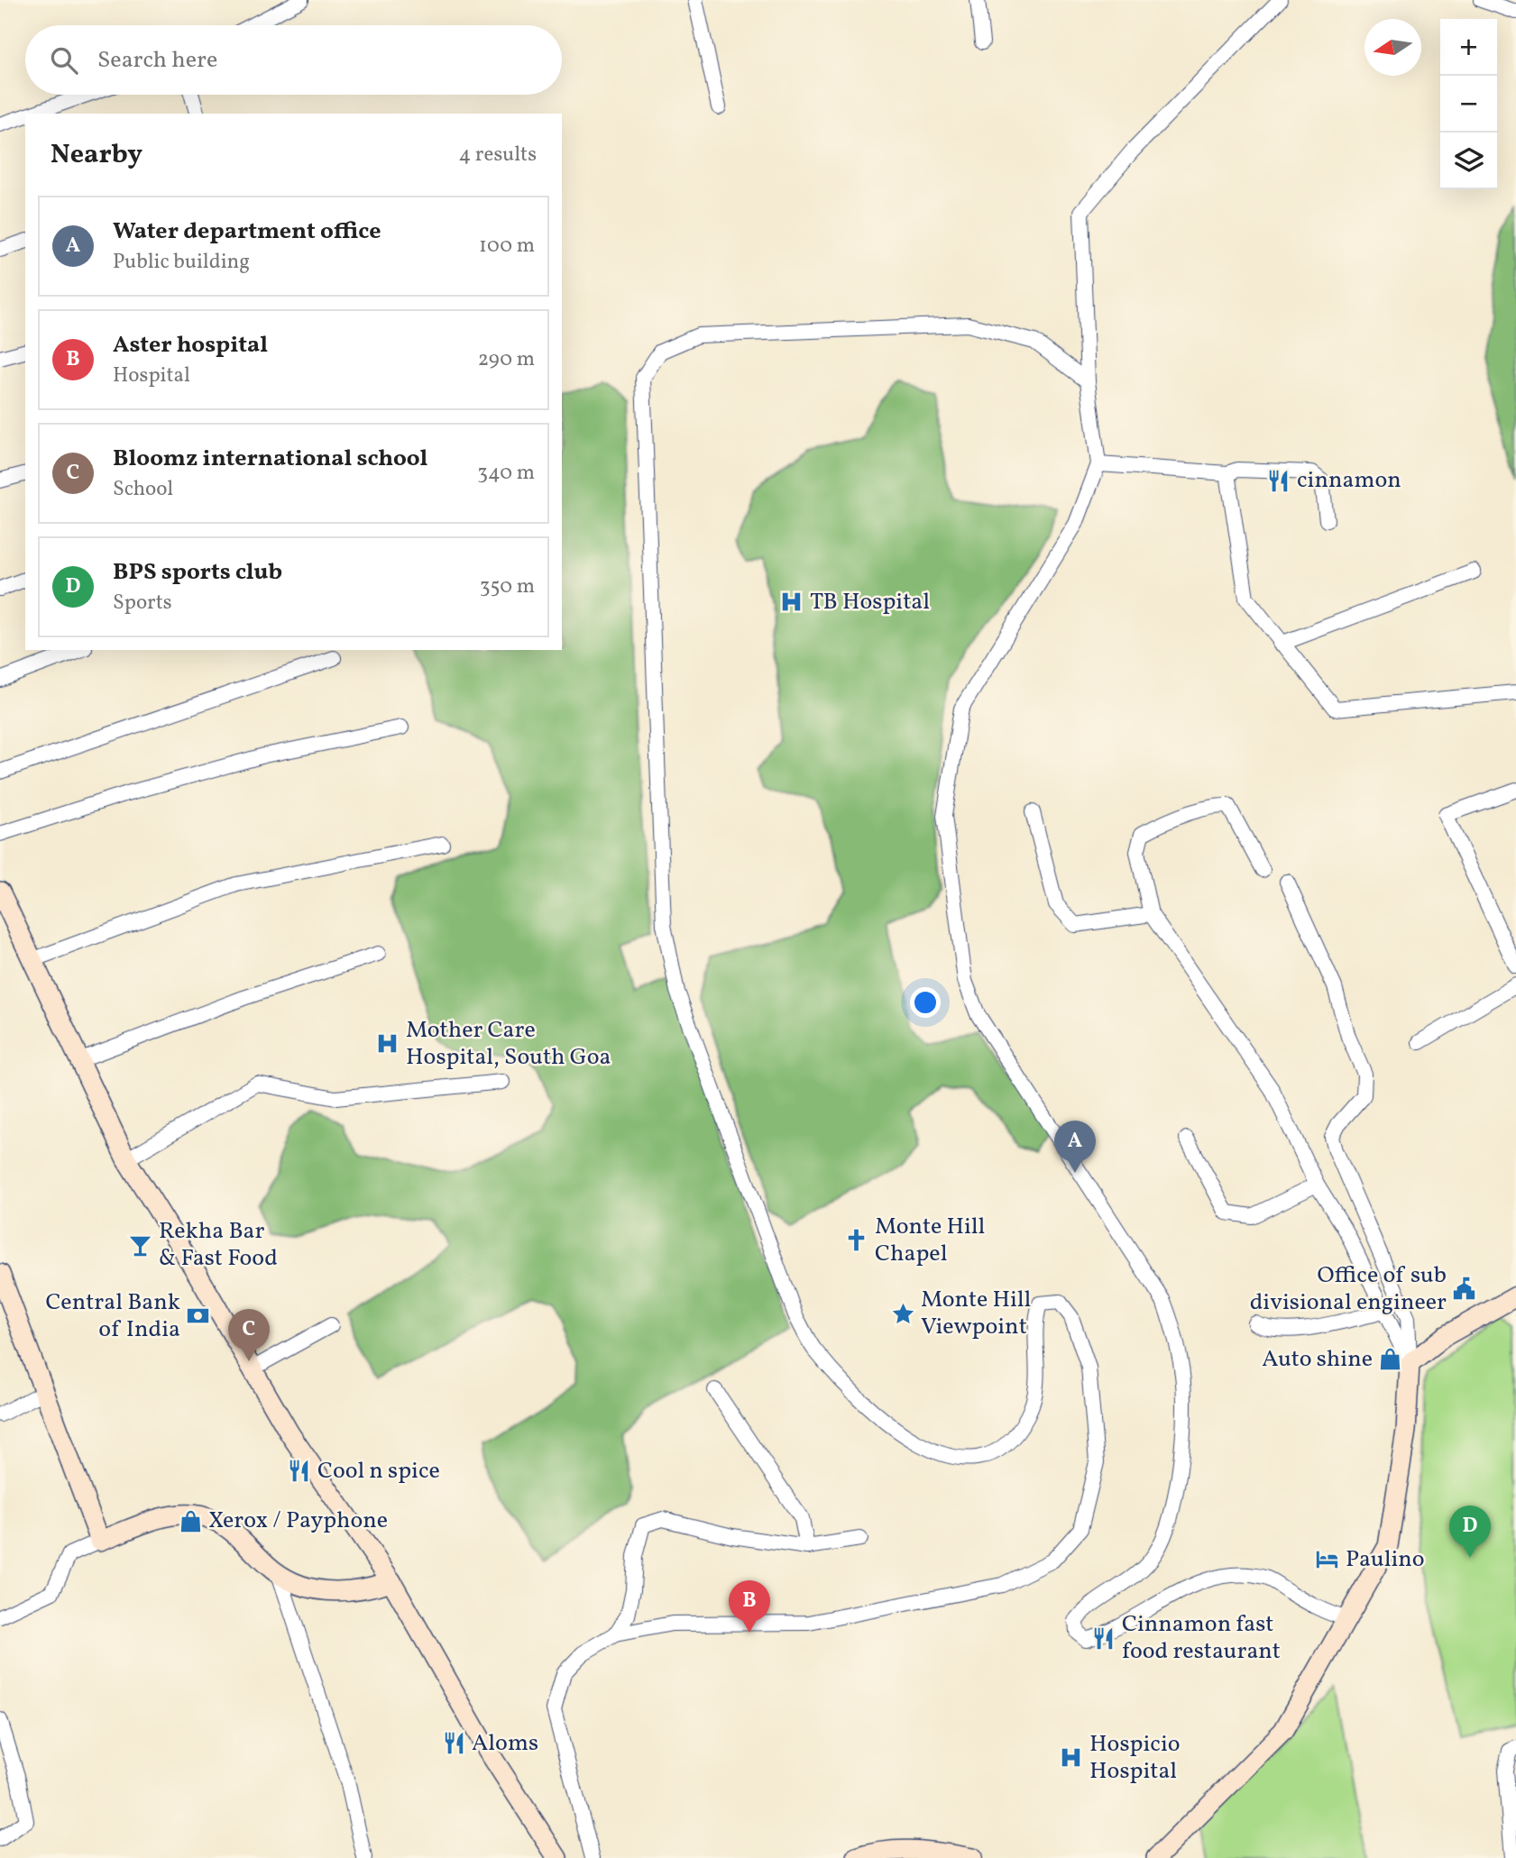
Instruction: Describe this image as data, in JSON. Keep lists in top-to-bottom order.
{
  "places": {
    "restaurant": [
      "cinnamon",
      "Cool n spice",
      "Cinnamon fast food restaurant",
      "Aloms"
    ],
    "hospital": ["TB Hospital", "Mother Care Hospital, South Goa", "Hospicio Hospital"],
    "church": ["Monte Hill Chapel"],
    "bar": ["Rekha Bar & Fast Food"],
    "public building": ["Office of sub divisional engineer"],
    "place": ["Monte Hill Viewpoint"],
    "bank": ["Central Bank of India"],
    "shop": ["Auto shine", "Xerox / Payphone"],
    "hotel": ["Paulino"]
  },
  "north": "left",
  "page": {
    "map_buttons": ["+", "−"],
    "search": "Search here",
    "heading": ["Nearby", "4 results"],
    "list": [
      {
        "mark": "A",
        "name": "Water department office",
        "note": "Public building",
        "value": "100 m"
      },
      {
        "mark": "B",
        "name": "Aster hospital",
        "note": "Hospital",
        "value": "290 m"
      },
      {
        "mark": "C",
        "name": "Bloomz international school",
        "note": "School",
        "value": "340 m"
      },
      {
        "mark": "D",
        "name": "BPS sports club",
        "note": "Sports",
        "value": "350 m"
      }
    ],
    "pins": [
      "A",
      "C",
      "D",
      "B"
    ]
  }
}
